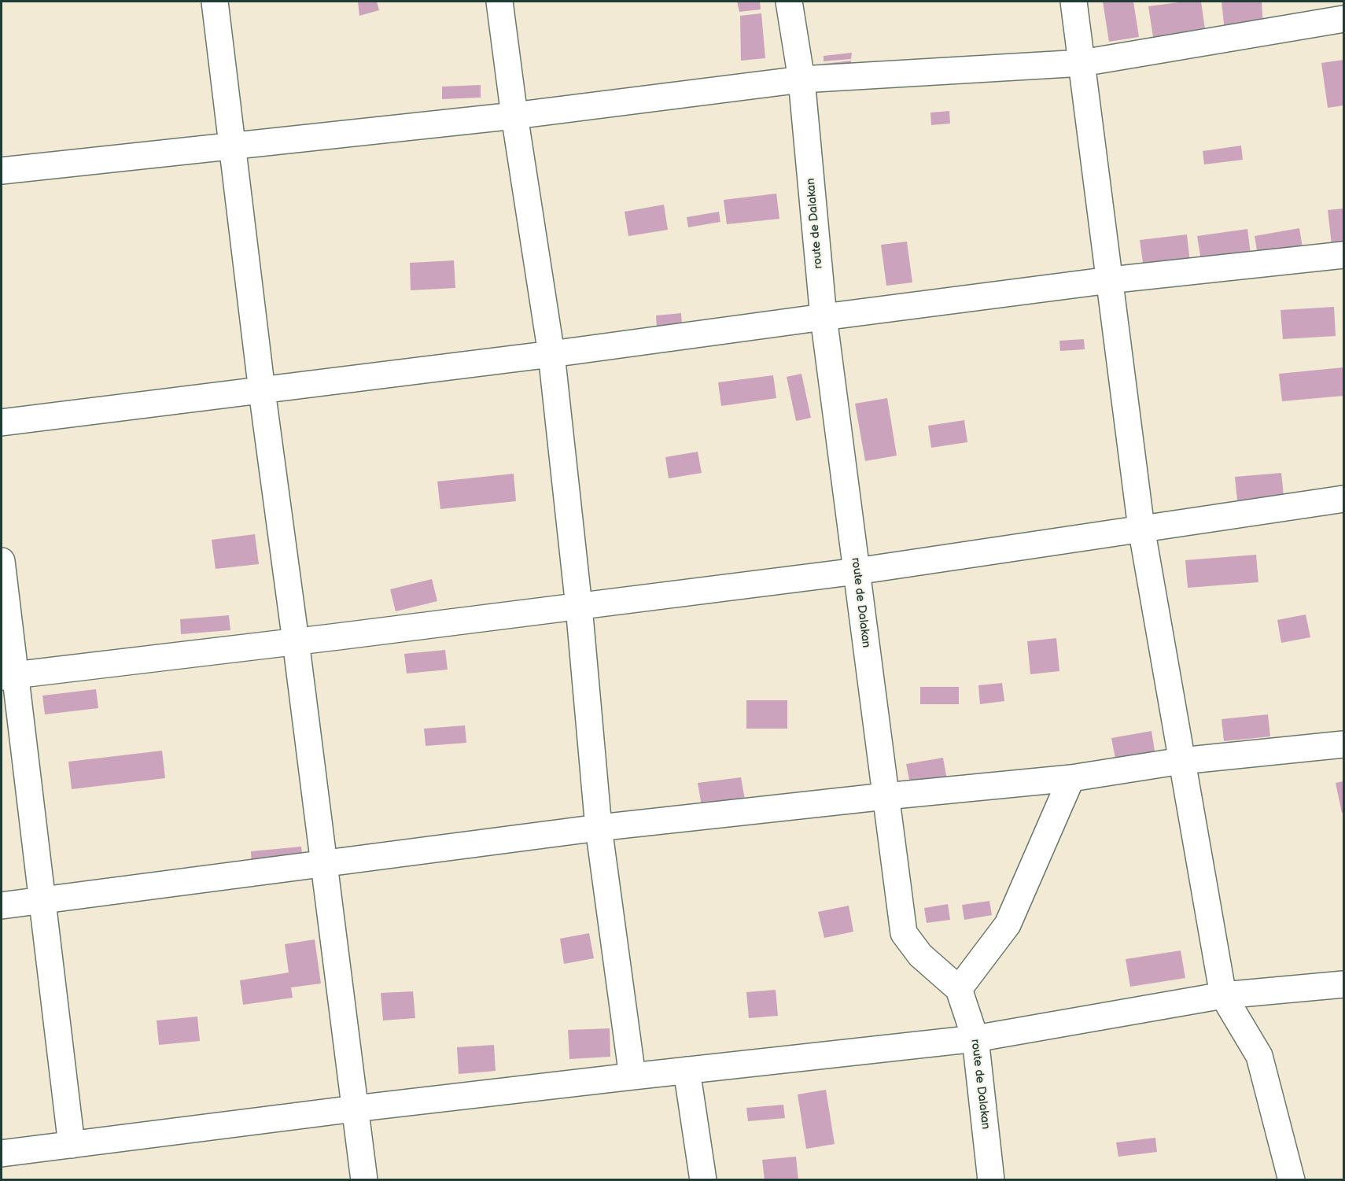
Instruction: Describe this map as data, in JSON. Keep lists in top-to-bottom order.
{
  "streets": {
    "street": ["route de Dalakan"]
  }
}
